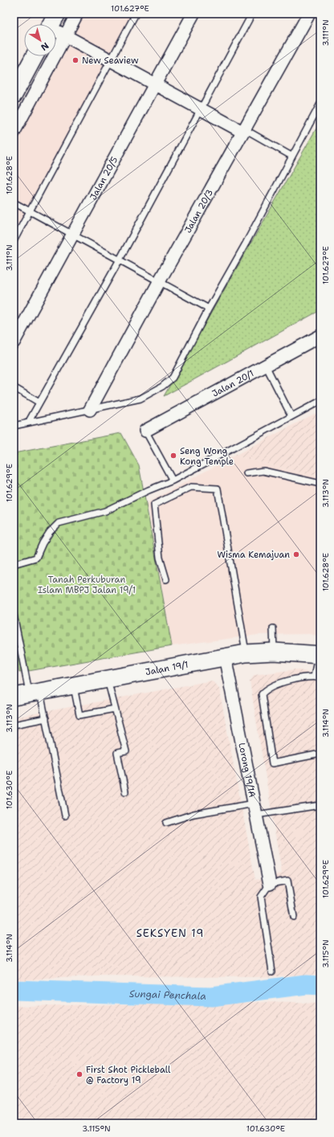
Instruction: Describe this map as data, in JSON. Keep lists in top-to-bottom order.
{
  "streets": {
    "main road": ["Jalan 19/1"],
    "street": [
      "Jalan 20/5",
      "Jalan 20/3",
      "Jalan 20/1",
      "Lorong 19/1A"
    ]
  },
  "crossings": [
    ["Jalan 19/1", "Lorong 19/1A"]
  ],
  "districts": ["SEKSYEN 19"],
  "water": ["Sungai Penchala"],
  "parks": ["Tanah Perkuburan Islam MBPJ Jalan 19/1"],
  "places": [
    "New Seaview",
    "Seng Wong Kong Temple",
    "Wisma Kemajuan",
    "First Shot Pickleball @ Factory 19"
  ],
  "north": "bottom right",
  "coordinates": [
    "101.627°E",
    "3.111°N",
    "101.628°E",
    "101.629°E",
    "3.113°N",
    "3.114°N",
    "101.630°E",
    "3.115°N"
  ]
}
